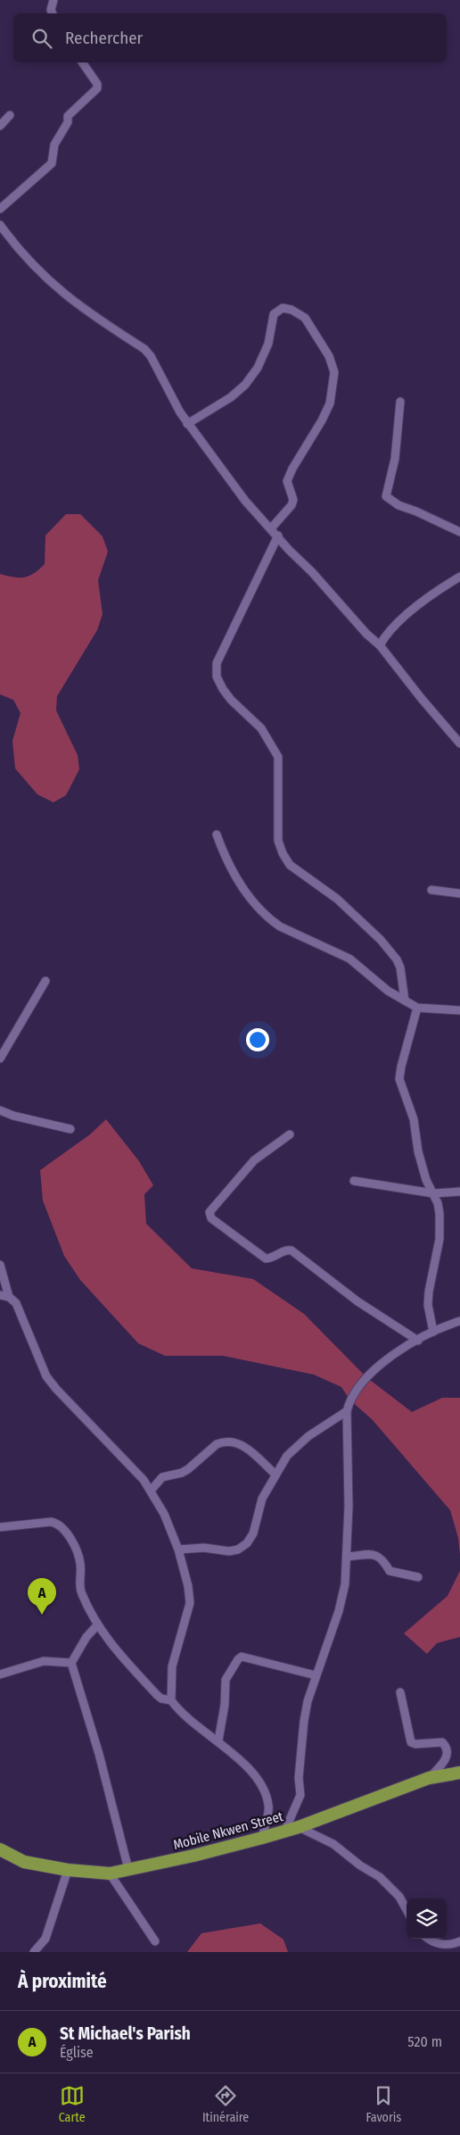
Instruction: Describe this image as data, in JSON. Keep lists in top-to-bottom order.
{
  "streets": {
    "highway": ["Mobile Nkwen Street"]
  },
  "page": {
    "search": "Rechercher",
    "pins": "A",
    "heading": "À proximité",
    "list": [
      {
        "mark": "A",
        "name": "St Michael's Parish",
        "note": "Église",
        "value": "520 m"
      }
    ],
    "nav": ["Carte", "Itinéraire", "Favoris"]
  }
}
